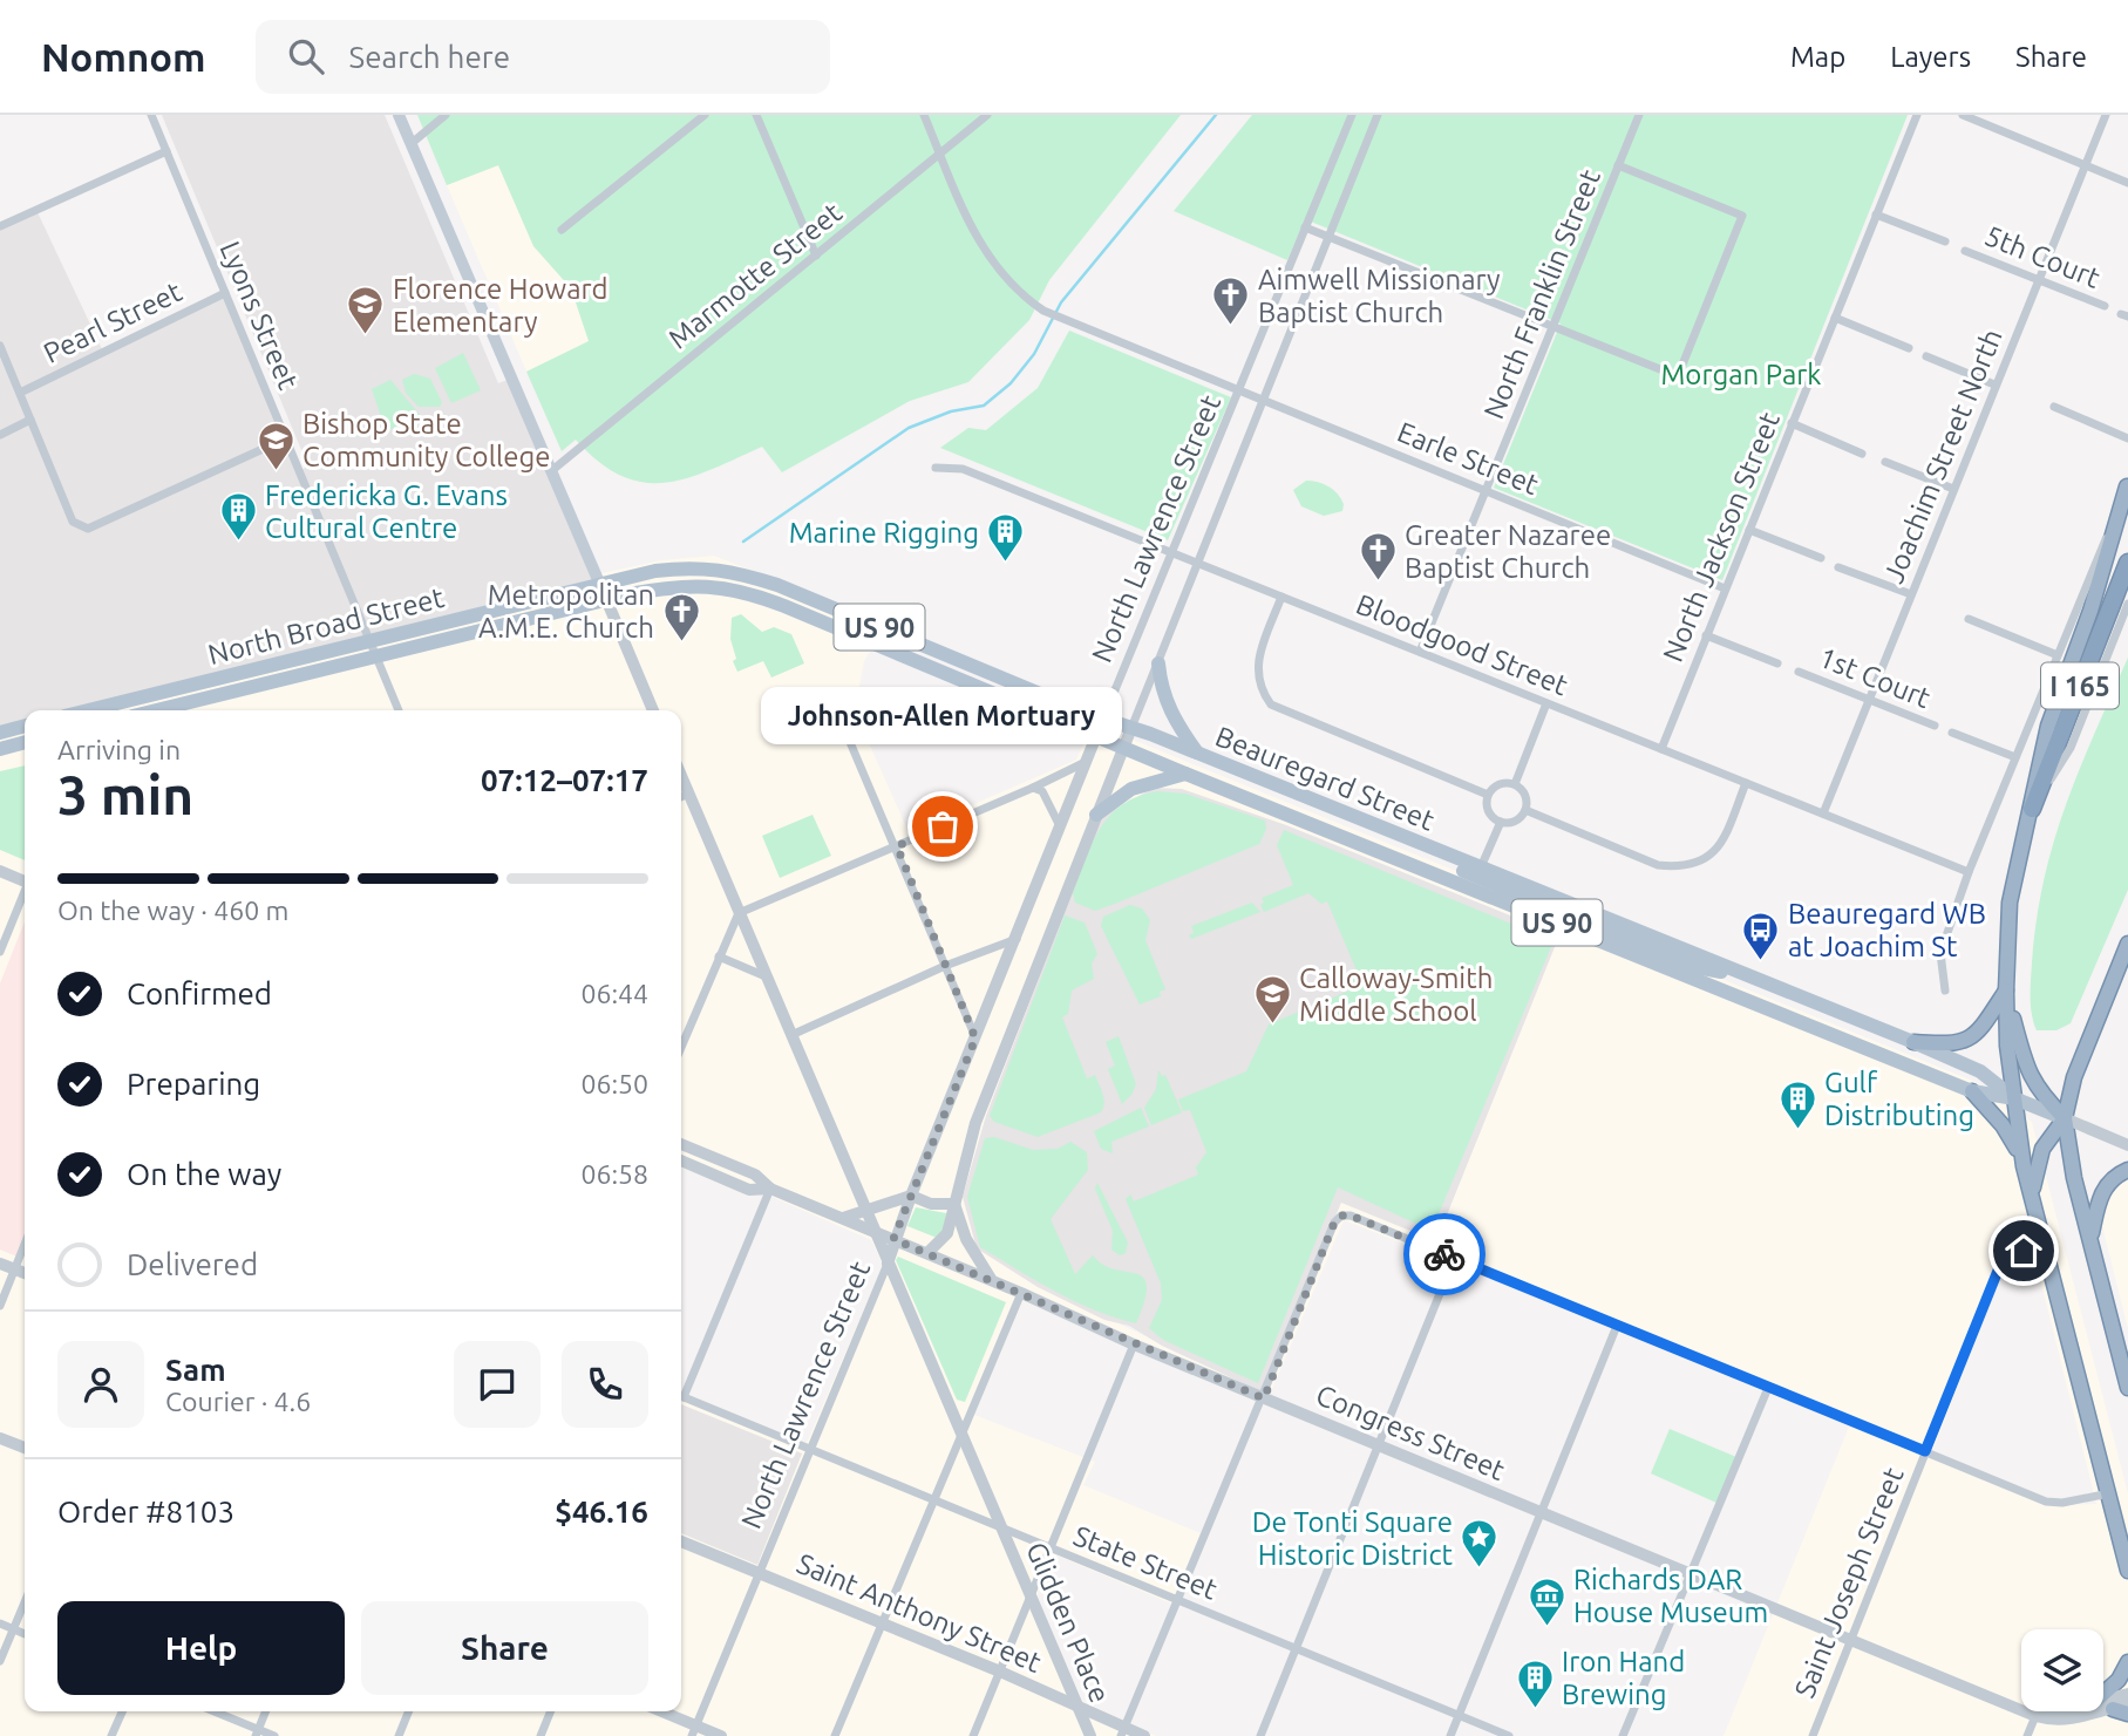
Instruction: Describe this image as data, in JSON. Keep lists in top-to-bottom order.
{
  "streets": {
    "highway": ["US 90", "I 165"],
    "main road": ["North Broad Street", "Beauregard Street"],
    "street": [
      "5th Court",
      "Marmotte Street",
      "North Franklin Street",
      "Lyons Street",
      "Pearl Street",
      "Joachim Street North",
      "Earle Street",
      "North Lawrence Street",
      "North Jackson Street",
      "Bloodgood Street",
      "1st Court",
      "Congress Street",
      "State Street",
      "Saint Joseph Street",
      "Saint Anthony Street",
      "Glidden Place"
    ]
  },
  "crossings": [
    ["5th Court", "Joachim Street North"],
    ["5th Court", "North Jackson Street"],
    ["Marmotte Street", "Earle Street"],
    ["North Franklin Street", "Earle Street"],
    ["North Franklin Street", "Bloodgood Street"],
    ["Lyons Street", "Pearl Street"],
    ["Lyons Street", "North Broad Street"],
    ["Joachim Street North", "Bloodgood Street"],
    ["Joachim Street North", "1st Court"],
    ["Earle Street", "North Lawrence Street"],
    ["Earle Street", "North Jackson Street"],
    ["North Lawrence Street", "Bloodgood Street"],
    ["North Lawrence Street", "Beauregard Street"],
    ["North Lawrence Street", "Congress Street"],
    ["North Lawrence Street", "State Street"],
    ["North Lawrence Street", "Saint Anthony Street"],
    ["North Lawrence Street", "Glidden Place"],
    ["North Jackson Street", "Bloodgood Street"],
    ["North Jackson Street", "1st Court"],
    ["North Broad Street", "Beauregard Street"],
    ["US 90", "Beauregard Street"],
    ["Congress Street", "Saint Joseph Street"],
    ["Congress Street", "Glidden Place"],
    ["State Street", "Glidden Place"],
    ["Saint Anthony Street", "Glidden Place"]
  ],
  "parks": ["Morgan Park"],
  "places": {
    "church": ["Aimwell Missionary Baptist Church", "Greater Nazaree Baptist Church", "Metropolitan A.M.E. Church"],
    "school or university": ["Florence Howard Elementary", "Bishop State Community College", "Calloway-Smith Middle School"],
    "building": [
      "Fredericka G. Evans Cultural Centre",
      "Marine Rigging",
      "Gulf Distributing",
      "Iron Hand Brewing"
    ],
    "other": ["Johnson-Allen Mortuary"],
    "bus stop": ["Beauregard WB at Joachim St"],
    "place": ["De Tonti Square Historic District"],
    "museum": ["Richards DAR House Museum"]
  },
  "page": {
    "header": "Nomnom",
    "search": "Search here",
    "nav": ["Map", "Layers", "Share"],
    "bubble": "Johnson-Allen Mortuary",
    "heading": ["3 min", "Arriving in", "07:12–07:17"],
    "panel": [
      "Sam",
      "Courier · 4.6",
      "Order #8103",
      "$46.16"
    ],
    "bar": "On the way · 460 m",
    "list": [
      ["Confirmed", "06:44"],
      ["Preparing", "06:50"],
      ["On the way", "06:58"],
      "Delivered"
    ],
    "buttons": ["Help", "Share"]
  }
}
